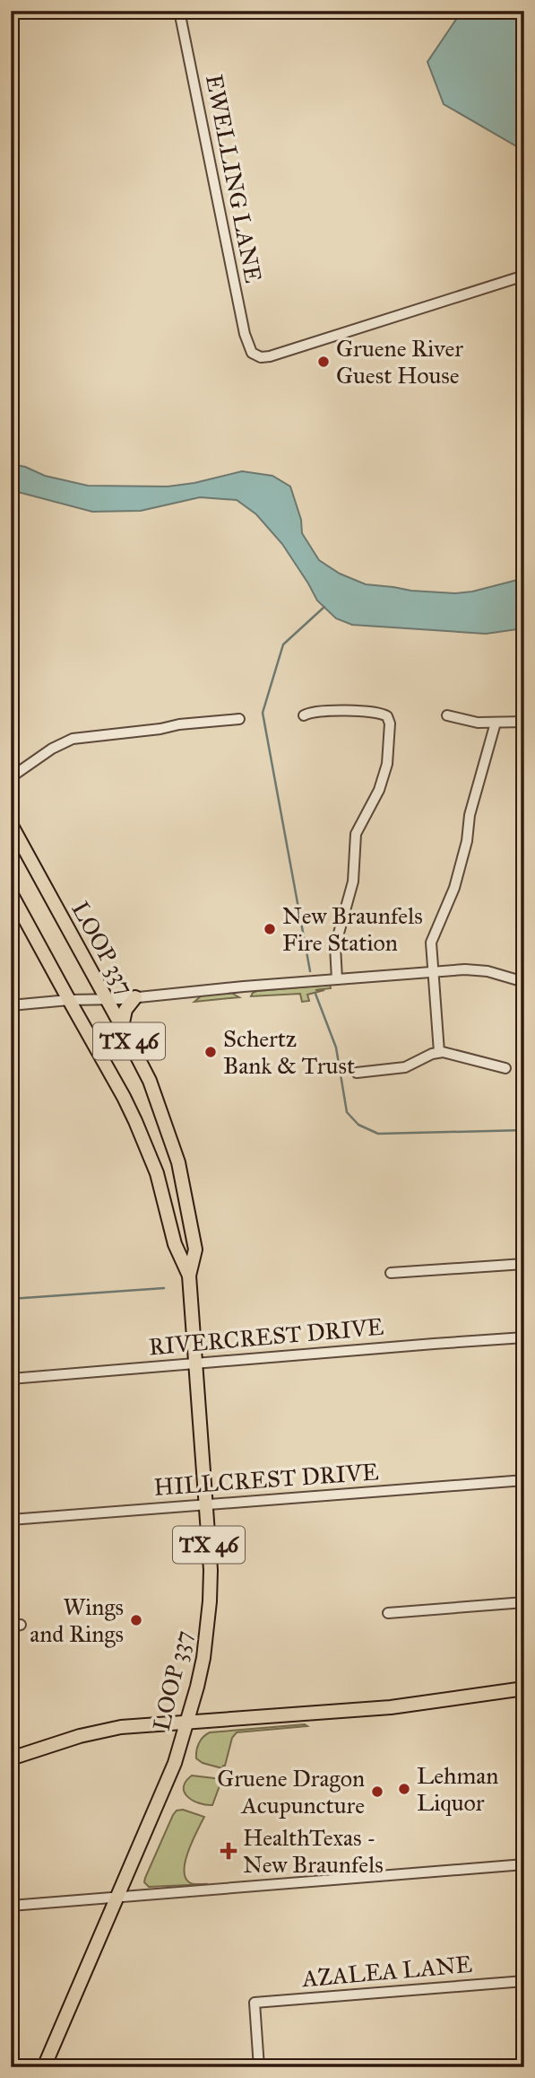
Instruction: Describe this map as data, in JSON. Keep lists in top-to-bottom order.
{
  "streets": {
    "main road": ["LOOP 337", "TX 46"],
    "street": [
      "EWELLING LANE",
      "RIVERCREST DRIVE",
      "HILLCREST DRIVE",
      "AZALEA LANE"
    ]
  },
  "crossings": [
    ["LOOP 337", "RIVERCREST DRIVE"],
    ["LOOP 337", "HILLCREST DRIVE"]
  ],
  "places": {
    "other": [
      "Gruene River Guest House",
      "New Braunfels Fire Station",
      "Schertz Bank & Trust",
      "Wings and Rings",
      "Lehman Liquor",
      "Gruene Dragon Acupuncture"
    ],
    "health": ["HealthTexas - New Braunfels"]
  }
}
